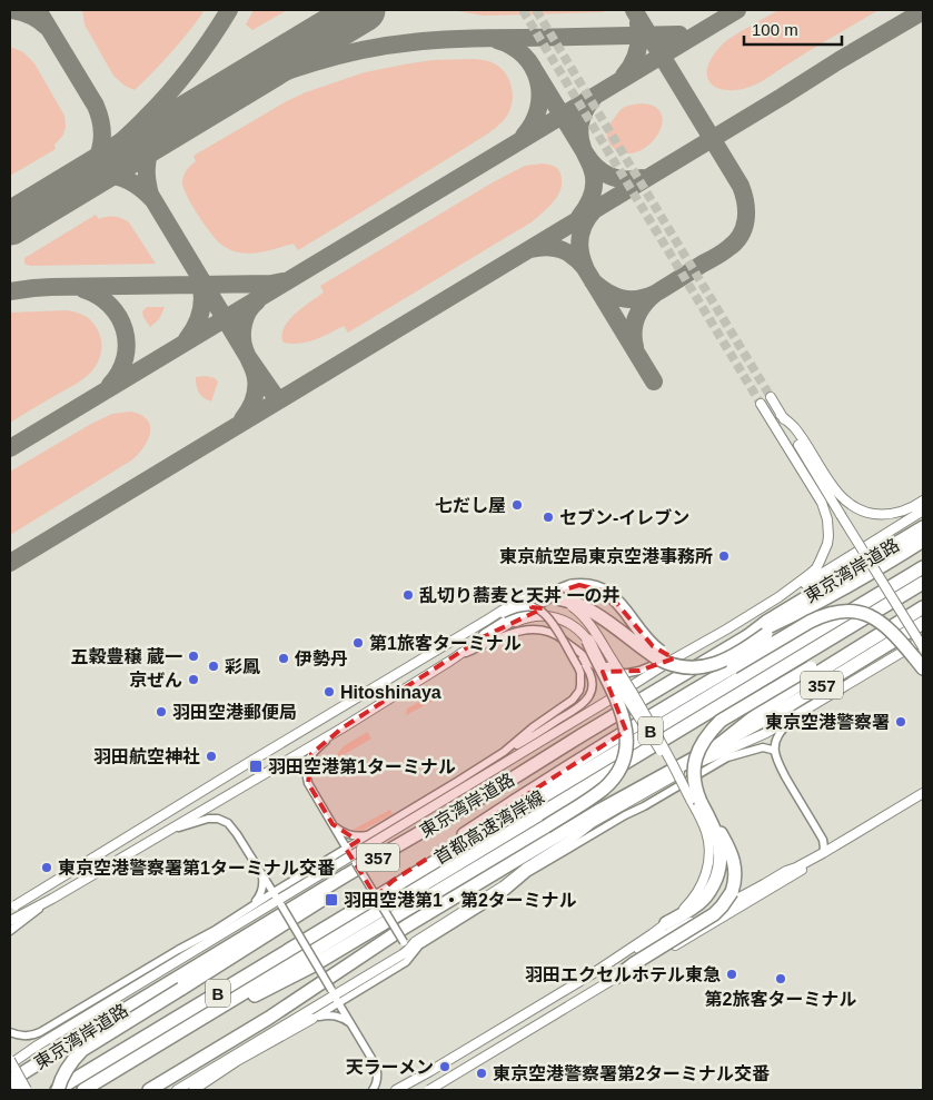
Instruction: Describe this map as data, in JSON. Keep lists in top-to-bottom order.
{
  "streets": {
    "highway": [
      "東京湾岸道路",
      "357",
      "B",
      "首都高速湾岸線"
    ]
  },
  "places": {
    "other": [
      "七だし屋",
      "セブン-イレブン",
      "東京航空局東京空港事務所",
      "乱切り蕎麦と天丼 一の井",
      "第1旅客ターミナル",
      "五穀豊穣 蔵一",
      "伊勢丹",
      "彩鳳",
      "京ぜん",
      "Hitoshinaya",
      "羽田空港郵便局",
      "東京空港警察署",
      "羽田航空神社",
      "東京空港警察署第1ターミナル交番",
      "羽田エクセルホテル東急",
      "第2旅客ターミナル",
      "天ラーメン",
      "東京空港警察署第2ターミナル交番"
    ],
    "transit": ["羽田空港第1ターミナル", "羽田空港第1・第2ターミナル"]
  },
  "scale_bar": "100 m"
}
